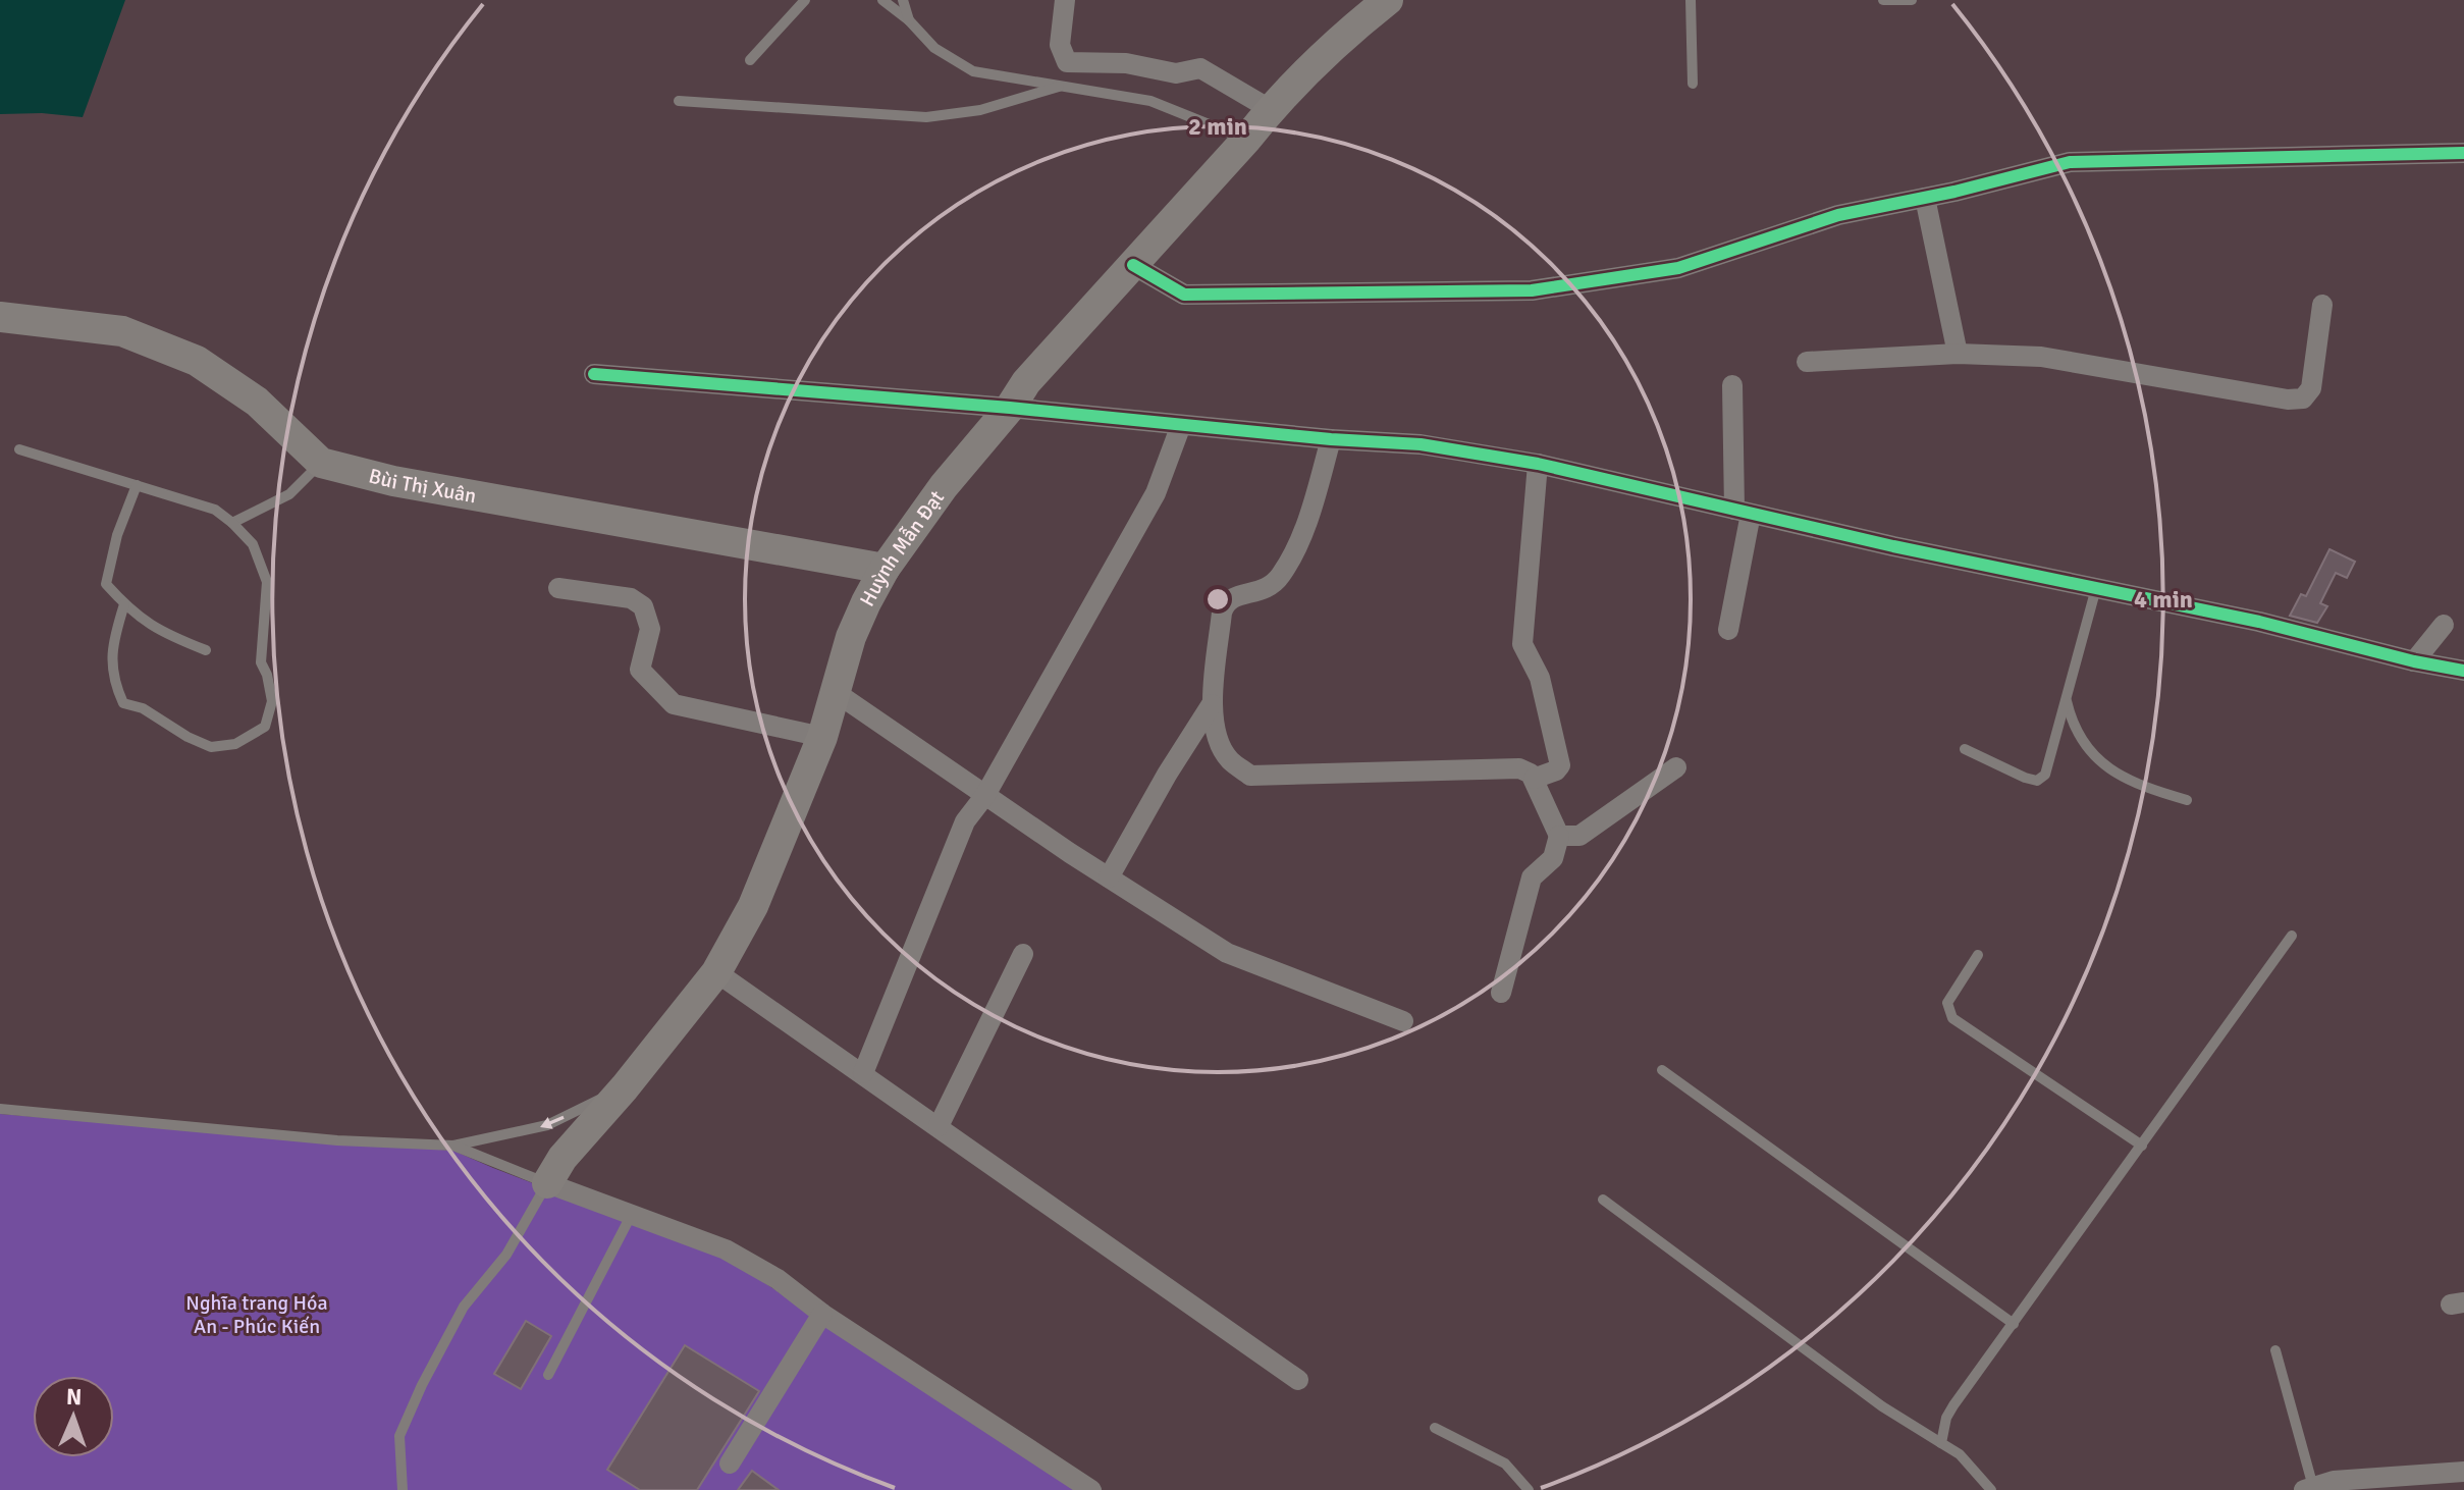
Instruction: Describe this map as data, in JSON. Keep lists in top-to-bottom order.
{
  "streets": {
    "main road": ["Bùi Thị Xuân", "Huỳnh Mẫn Đạt"]
  },
  "crossings": [
    ["Bùi Thị Xuân", "Huỳnh Mẫn Đạt"]
  ],
  "parks": ["Nghĩa trang Hóa An - Phúc Kiến"],
  "north": "top",
  "rings": ["2 min", "4 min"]
}
